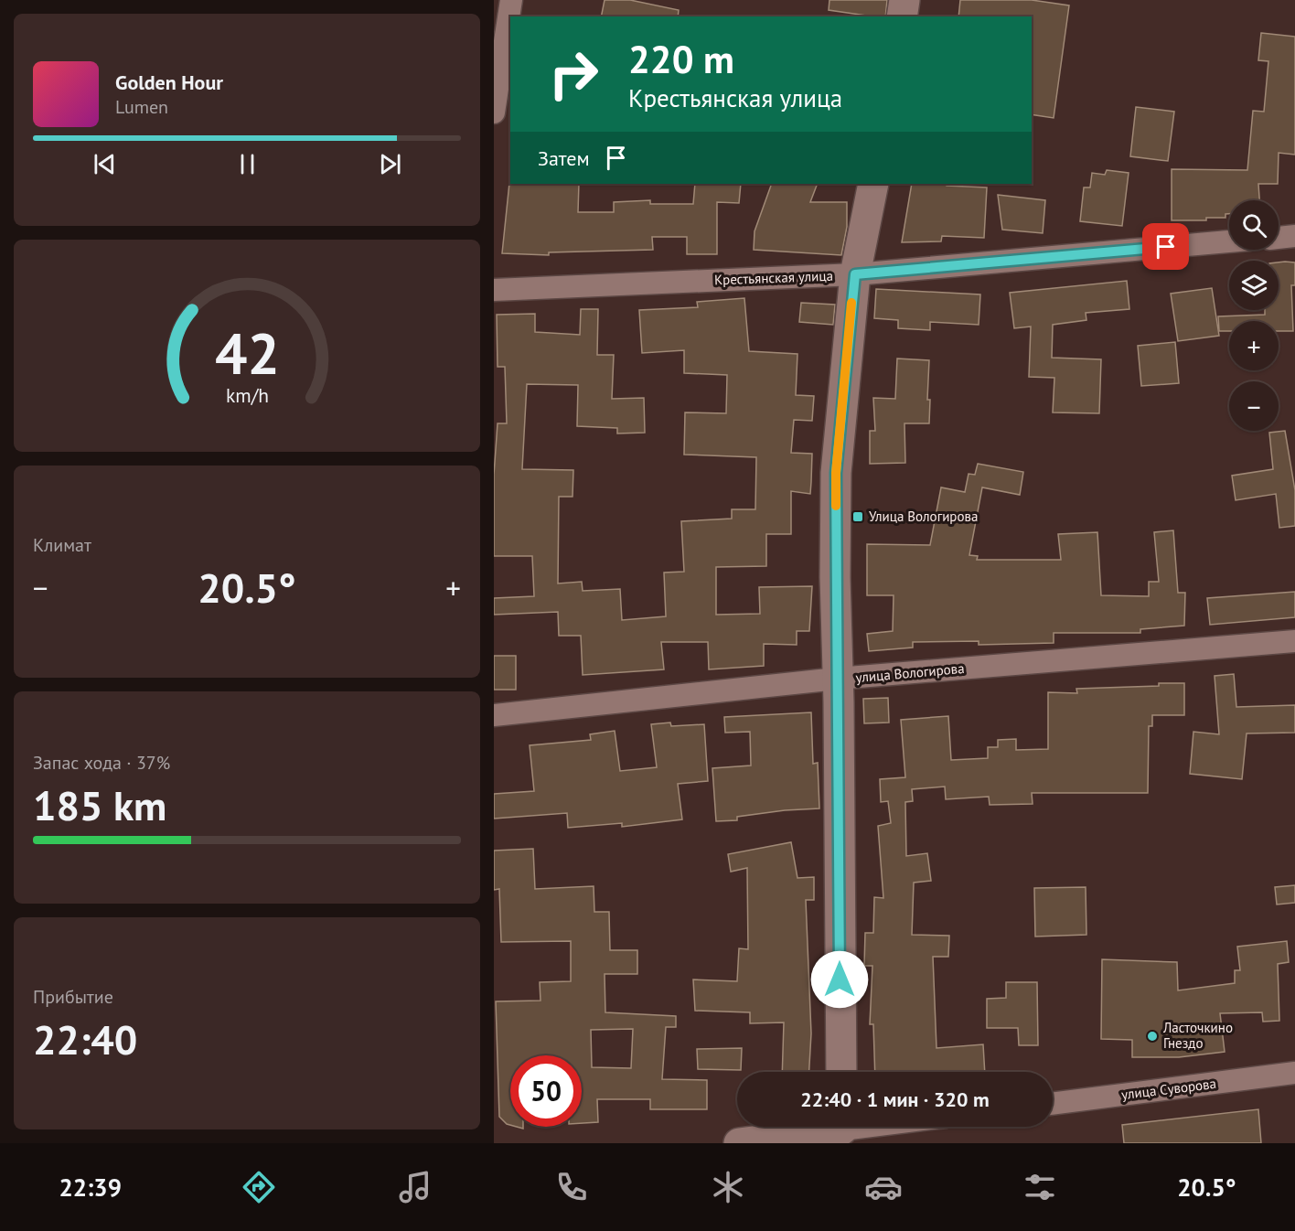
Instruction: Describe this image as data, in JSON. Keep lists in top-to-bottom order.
{
  "streets": {
    "street": ["Крестьянская улица", "улица Вологирова", "улица Суворова"]
  },
  "places": {
    "transit": ["Улица Вологирова"],
    "other": ["Ласточкино Гнездо"]
  },
  "page": {
    "turn": ["220 m", "Крестьянская улица"],
    "song": ["Golden Hour", "Lumen"],
    "then": "Затем",
    "map_buttons": ["+", "−"],
    "tile": [
      "Климат",
      ["Запас хода · 37%", "185 km"],
      ["Прибытие", "22:40"]
    ],
    "heat": ["−", "20.5°", "+"],
    "limit": "50",
    "trip": "22:40 · 1 мин · 320 m",
    "tabs": ["22:39", "20.5°"],
    "gauge": ["42", "km/h"]
  }
}
